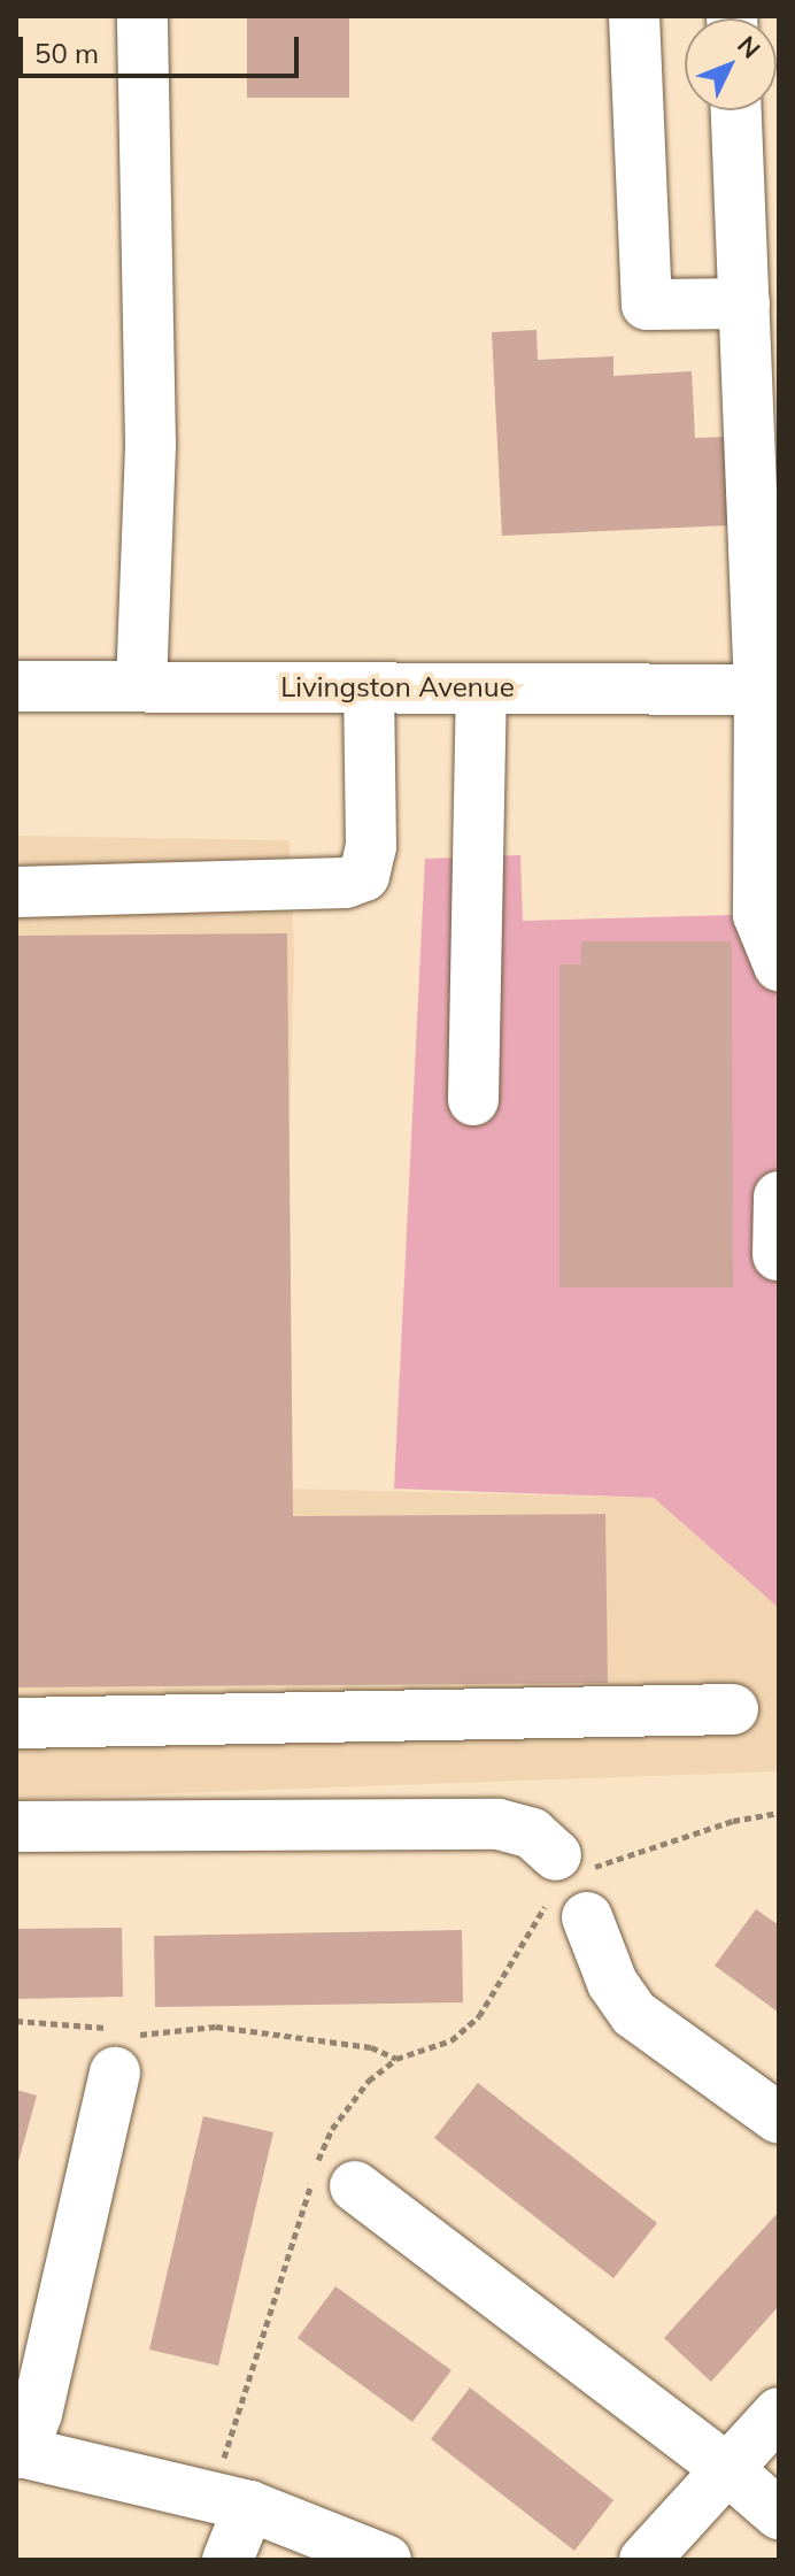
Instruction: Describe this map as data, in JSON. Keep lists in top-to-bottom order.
{
  "streets": {
    "main road": ["Livingston Avenue"]
  },
  "scale_bar": "50 m",
  "north": "top right"
}
